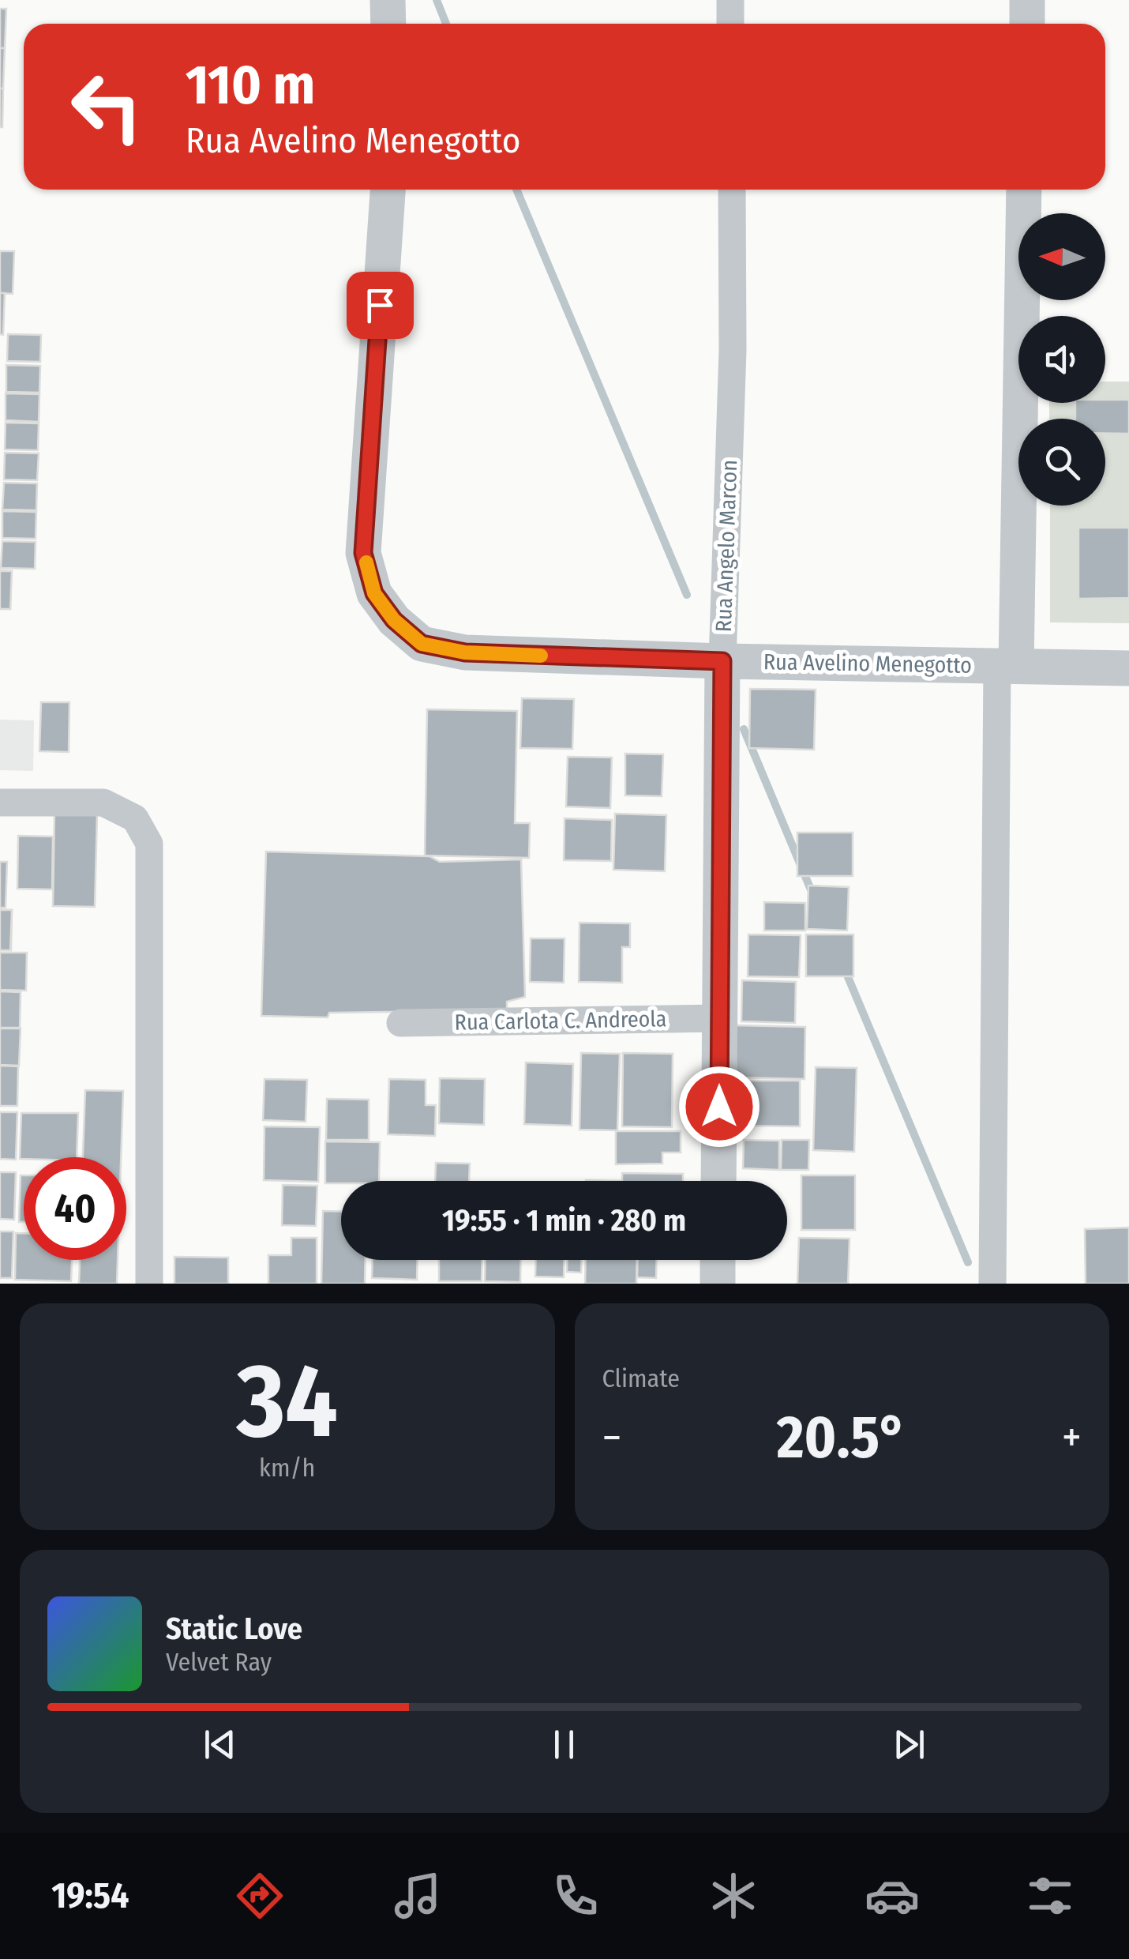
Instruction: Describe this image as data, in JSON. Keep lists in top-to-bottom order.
{
  "streets": {
    "street": ["Rua Angelo Marcon", "Rua Avelino Menegotto", "Rua Carlota C. Andreola"]
  },
  "crossings": [
    ["Rua Angelo Marcon", "Rua Avelino Menegotto"],
    ["Rua Angelo Marcon", "Rua Carlota C. Andreola"]
  ],
  "north": "left",
  "page": {
    "turn": ["110 m", "Rua Avelino Menegotto"],
    "limit": "40",
    "trip": "19:55 · 1 min · 280 m",
    "tile": [
      ["34", "km/h"],
      "Climate"
    ],
    "heat": ["−", "20.5°", "+"],
    "song": ["Static Love", "Velvet Ray"],
    "tabs": "19:54"
  }
}
